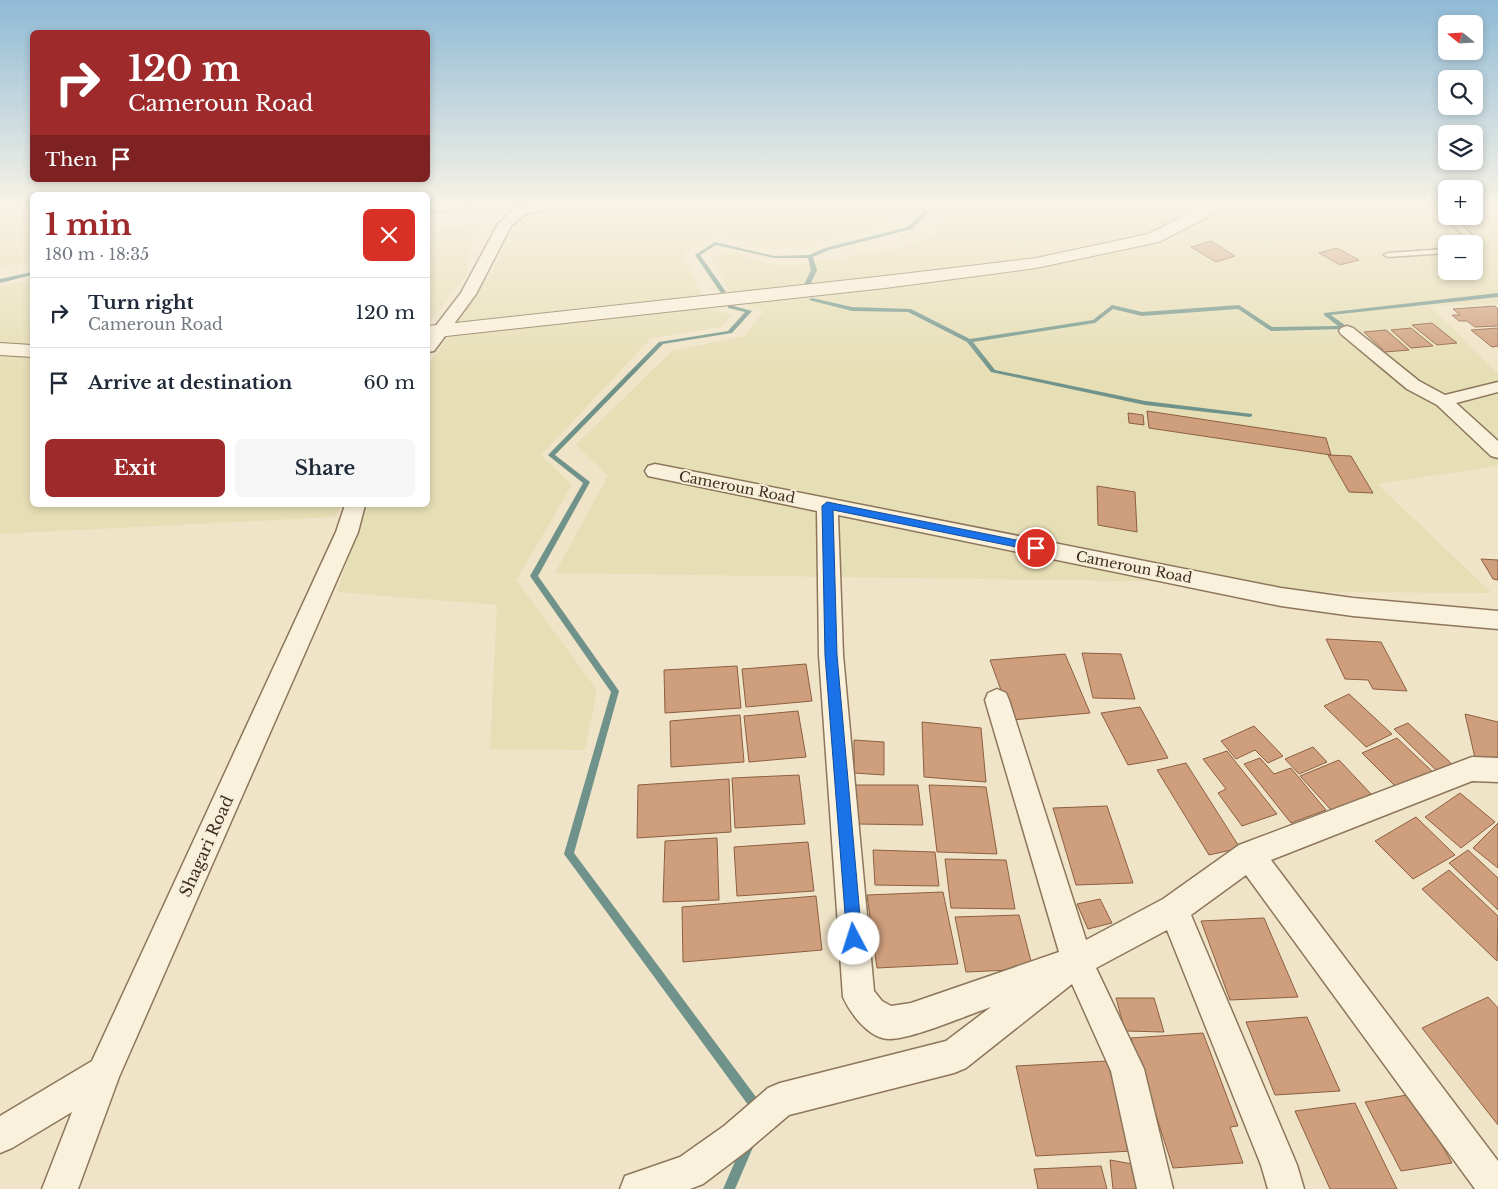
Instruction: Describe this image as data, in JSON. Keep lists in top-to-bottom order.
{
  "streets": {
    "street": ["Cameroun Road", "Shagari Road"]
  },
  "north": "left",
  "page": {
    "map_buttons": ["+", "−"],
    "turn": ["120 m", "Cameroun Road"],
    "then": "Then",
    "heading": ["1 min", "180 m · 18:35"],
    "list": [
      {
        "name": "Turn right",
        "note": "Cameroun Road",
        "value": "120 m"
      },
      {
        "name": "Arrive at destination",
        "value": "60 m"
      }
    ],
    "buttons": ["Exit", "Share"]
  }
}
